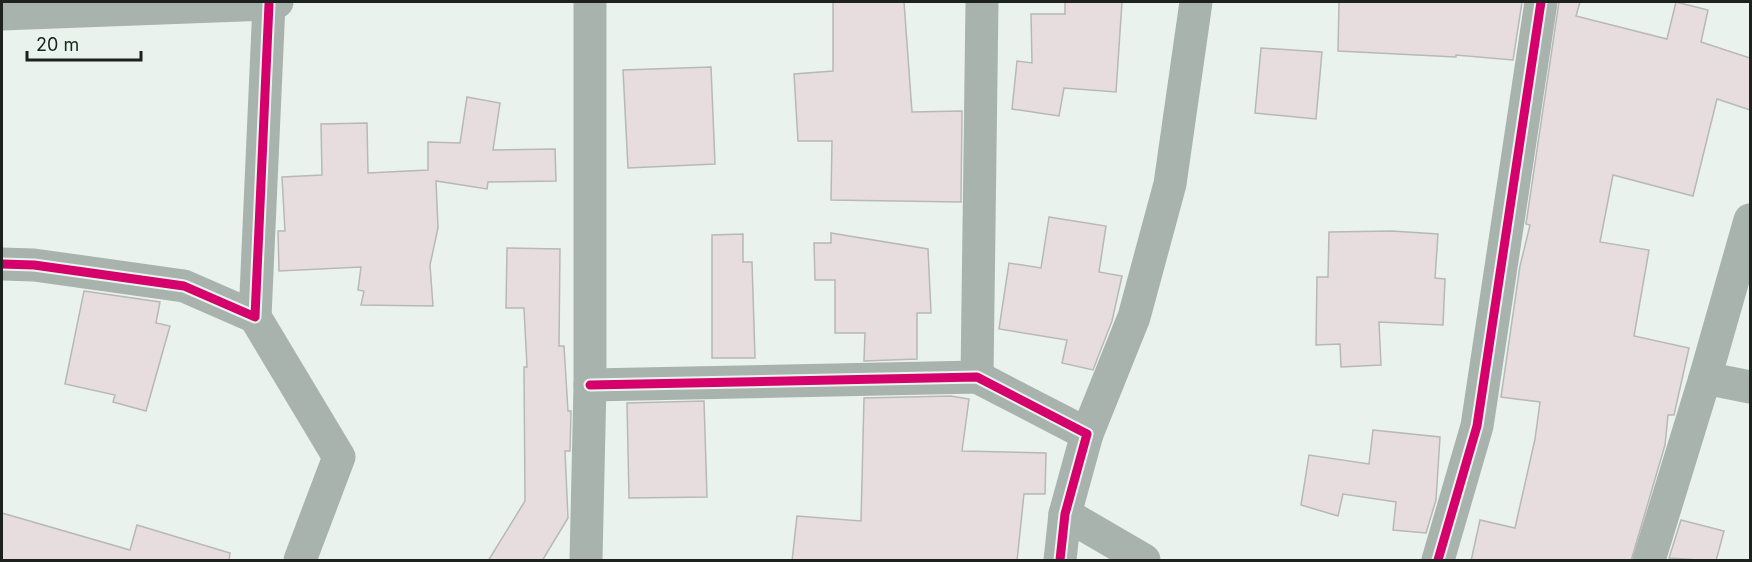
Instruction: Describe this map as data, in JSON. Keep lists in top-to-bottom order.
{
  "scale_bar": "20 m"
}
